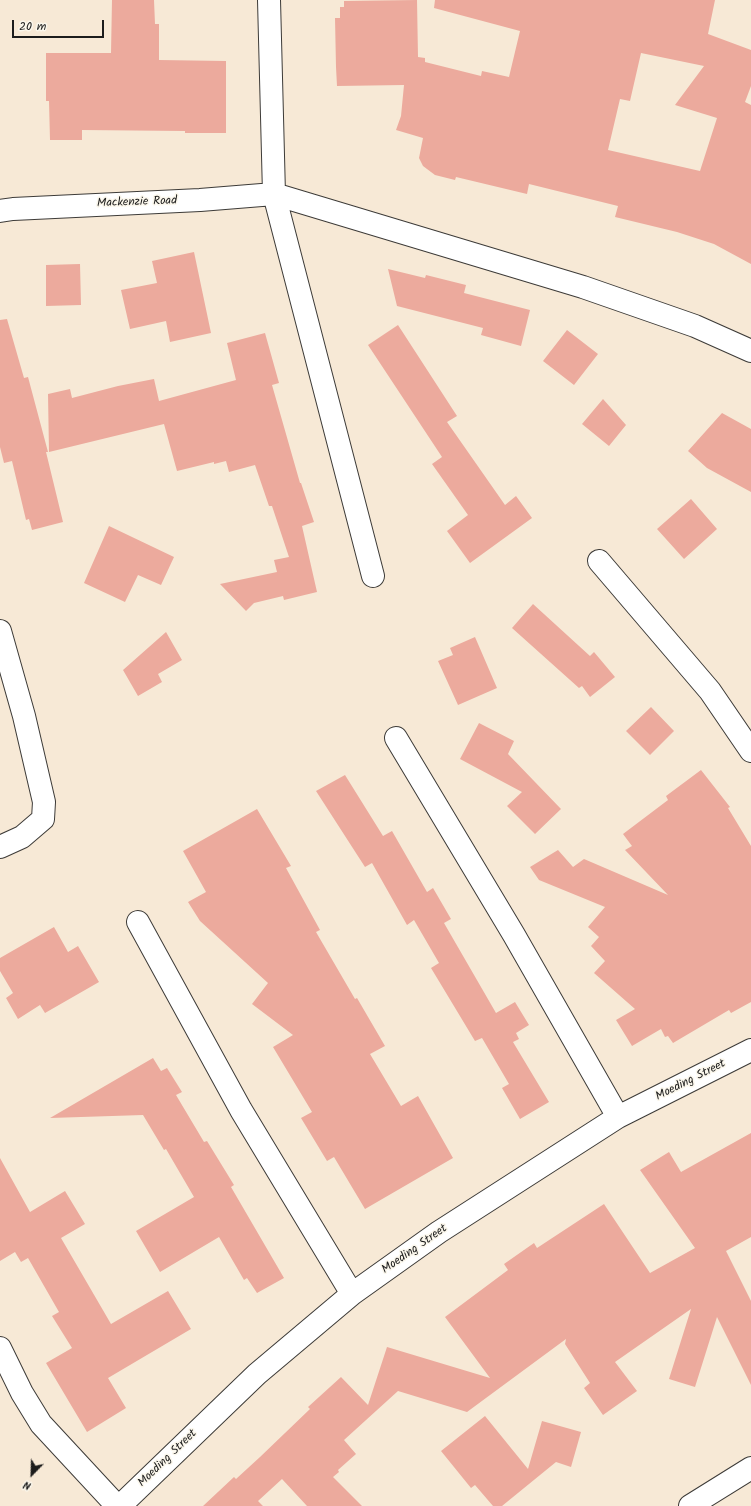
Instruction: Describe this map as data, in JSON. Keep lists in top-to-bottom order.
{
  "streets": {
    "street": ["Mackenzie Road", "Moeding Street"]
  },
  "scale_bar": "20 m",
  "north": "bottom left"
}
